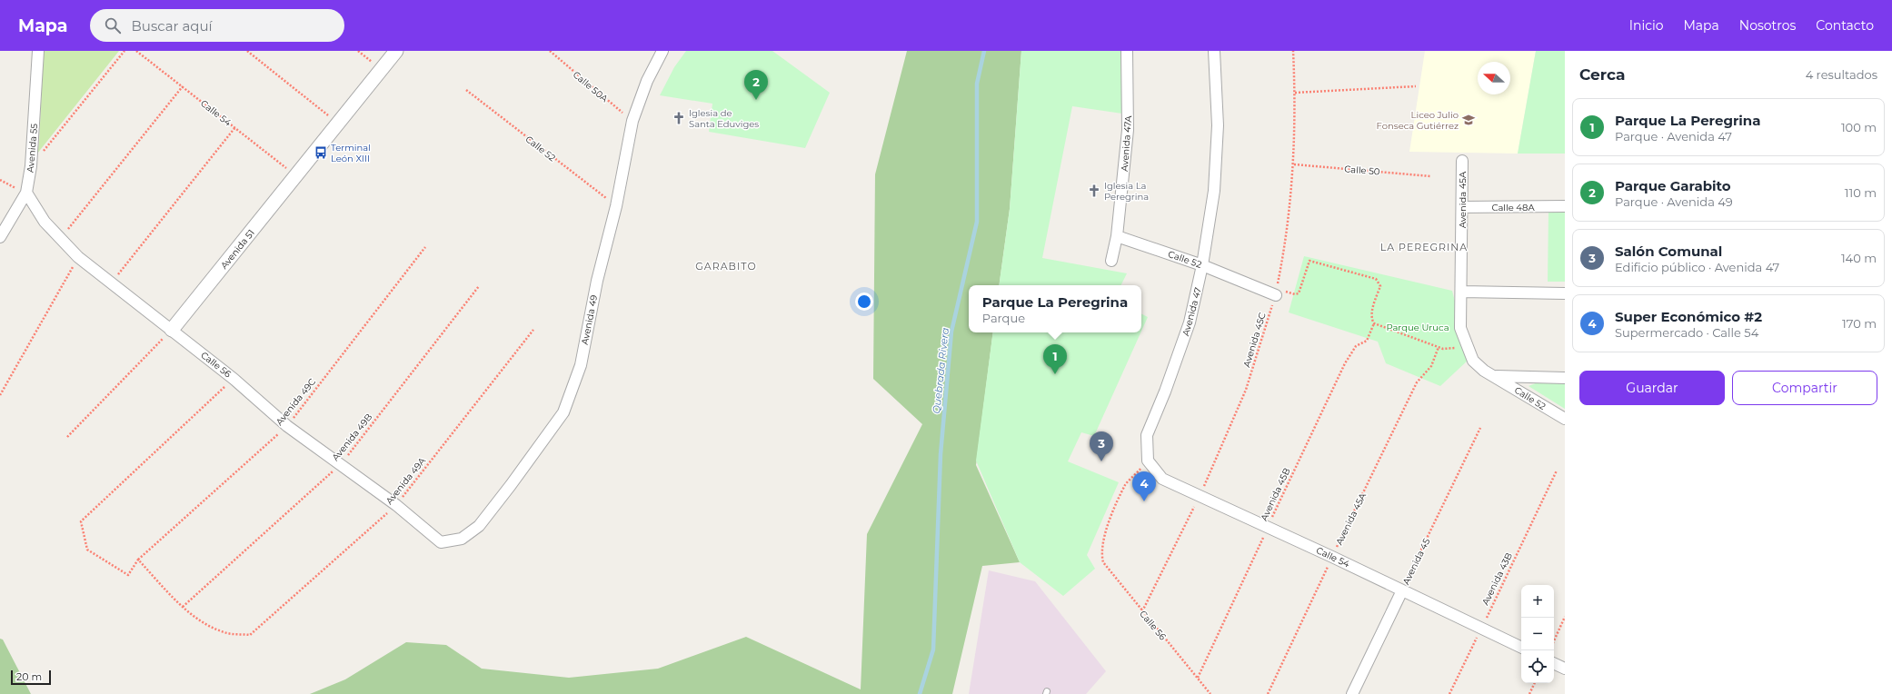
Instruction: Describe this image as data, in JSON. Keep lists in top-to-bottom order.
{
  "streets": {
    "street": [
      "Calle 54",
      "Avenida 47A",
      "Avenida 55",
      "Calle 52",
      "Avenida 45A",
      "Calle 48A",
      "Avenida 51",
      "Avenida 47",
      "Avenida 49",
      "Calle 56",
      "Avenida 45"
    ],
    "path": [
      "Calle 50A",
      "Calle 50",
      "Avenida 45C",
      "Avenida 49C",
      "Avenida 49B",
      "Avenida 49A",
      "Avenida 45B",
      "Avenida 43B"
    ]
  },
  "crossings": [
    ["Calle 50A", "Avenida 49"],
    ["Calle 54", "Avenida 45A"],
    ["Calle 54", "Avenida 51"],
    ["Calle 54", "Avenida 47"],
    ["Calle 54", "Avenida 45C"],
    ["Calle 54", "Calle 56"],
    ["Calle 54", "Avenida 45B"],
    ["Calle 54", "Avenida 45"],
    ["Calle 54", "Avenida 43B"],
    ["Avenida 47A", "Calle 52"],
    ["Avenida 55", "Calle 56"],
    ["Calle 52", "Avenida 45A"],
    ["Calle 52", "Avenida 47"],
    ["Calle 52", "Avenida 49"],
    ["Calle 52", "Avenida 45C"],
    ["Calle 50", "Avenida 45C"],
    ["Avenida 45A", "Calle 48A"],
    ["Avenida 51", "Calle 56"],
    ["Avenida 47", "Calle 56"],
    ["Avenida 49", "Calle 56"],
    ["Avenida 45C", "Calle 56"],
    ["Calle 56", "Avenida 49C"],
    ["Calle 56", "Avenida 49B"],
    ["Calle 56", "Avenida 49A"],
    ["Calle 56", "Avenida 45B"],
    ["Avenida 49B", "Avenida 49A"]
  ],
  "districts": ["LA PEREGRINA", "GARABITO"],
  "water": ["Quebrada Rivera"],
  "parks": ["Parque Uruca"],
  "places": {
    "church": ["Iglesia de Santa Eduviges", "Iglesia La Peregrina"],
    "school or university": ["Liceo Julio Fonseca Gutiérrez"],
    "bus stop": ["Terminal León XIII"]
  },
  "scale_bar": "20 m",
  "north": "left",
  "page": {
    "header": "Mapa",
    "search": "Buscar aquí",
    "nav": [
      "Inicio",
      "Mapa",
      "Nosotros",
      "Contacto"
    ],
    "heading": ["Cerca", "4 resultados"],
    "pins": [
      "2",
      "1",
      "3",
      "4"
    ],
    "list": [
      {
        "mark": "1",
        "name": "Parque La Peregrina",
        "note": "Parque · Avenida 47",
        "value": "100 m"
      },
      {
        "mark": "2",
        "name": "Parque Garabito",
        "note": "Parque · Avenida 49",
        "value": "110 m"
      },
      {
        "mark": "3",
        "name": "Salón Comunal",
        "note": "Edificio público · Avenida 47",
        "value": "140 m"
      },
      {
        "mark": "4",
        "name": "Super Económico #2",
        "note": "Supermercado · Calle 54",
        "value": "170 m"
      }
    ],
    "popup": ["Parque La Peregrina", "Parque"],
    "buttons": ["Guardar", "Compartir"],
    "map_buttons": ["+", "−"],
    "scale": "20 m"
  }
}
